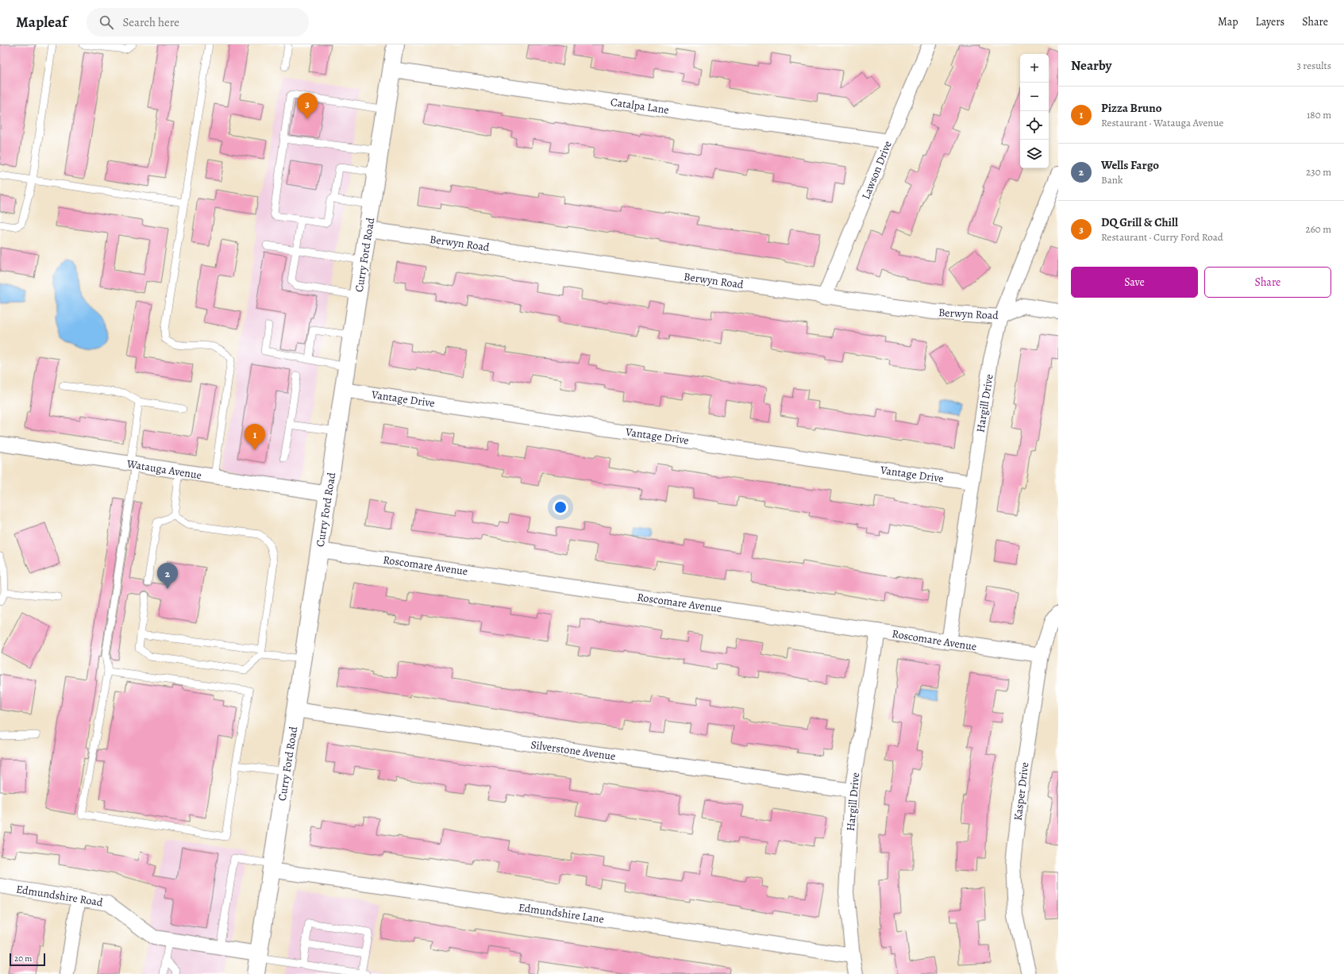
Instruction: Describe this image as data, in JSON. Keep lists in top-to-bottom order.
{
  "streets": {
    "street": [
      "Catalpa Lane",
      "Lawson Drive",
      "Berwyn Road",
      "Curry Ford Road",
      "Vantage Drive",
      "Hargill Drive",
      "Watauga Avenue",
      "Roscomare Avenue",
      "Silverstone Avenue",
      "Kasper Drive",
      "Edmundshire Road",
      "Edmundshire Lane"
    ]
  },
  "crossings": [
    ["Catalpa Lane", "Lawson Drive"],
    ["Catalpa Lane", "Curry Ford Road"],
    ["Lawson Drive", "Berwyn Road"],
    ["Berwyn Road", "Curry Ford Road"],
    ["Berwyn Road", "Hargill Drive"],
    ["Curry Ford Road", "Vantage Drive"],
    ["Curry Ford Road", "Watauga Avenue"],
    ["Curry Ford Road", "Roscomare Avenue"],
    ["Curry Ford Road", "Silverstone Avenue"],
    ["Curry Ford Road", "Edmundshire Road"],
    ["Curry Ford Road", "Edmundshire Lane"],
    ["Vantage Drive", "Hargill Drive"],
    ["Hargill Drive", "Roscomare Avenue"],
    ["Hargill Drive", "Silverstone Avenue"],
    ["Hargill Drive", "Edmundshire Lane"],
    ["Roscomare Avenue", "Kasper Drive"]
  ],
  "scale_bar": "20 m",
  "page": {
    "header": "Mapleaf",
    "search": "Search here",
    "nav": ["Map", "Layers", "Share"],
    "heading": ["Nearby", "3 results"],
    "map_buttons": ["+", "−"],
    "list": [
      {
        "mark": "1",
        "name": "Pizza Bruno",
        "note": "Restaurant · Watauga Avenue",
        "value": "180 m"
      },
      {
        "mark": "2",
        "name": "Wells Fargo",
        "note": "Bank",
        "value": "230 m"
      },
      {
        "mark": "3",
        "name": "DQ Grill & Chill",
        "note": "Restaurant · Curry Ford Road",
        "value": "260 m"
      }
    ],
    "pins": ["3", "1", "2"],
    "buttons": ["Save", "Share"],
    "scale": "20 m"
  }
}
